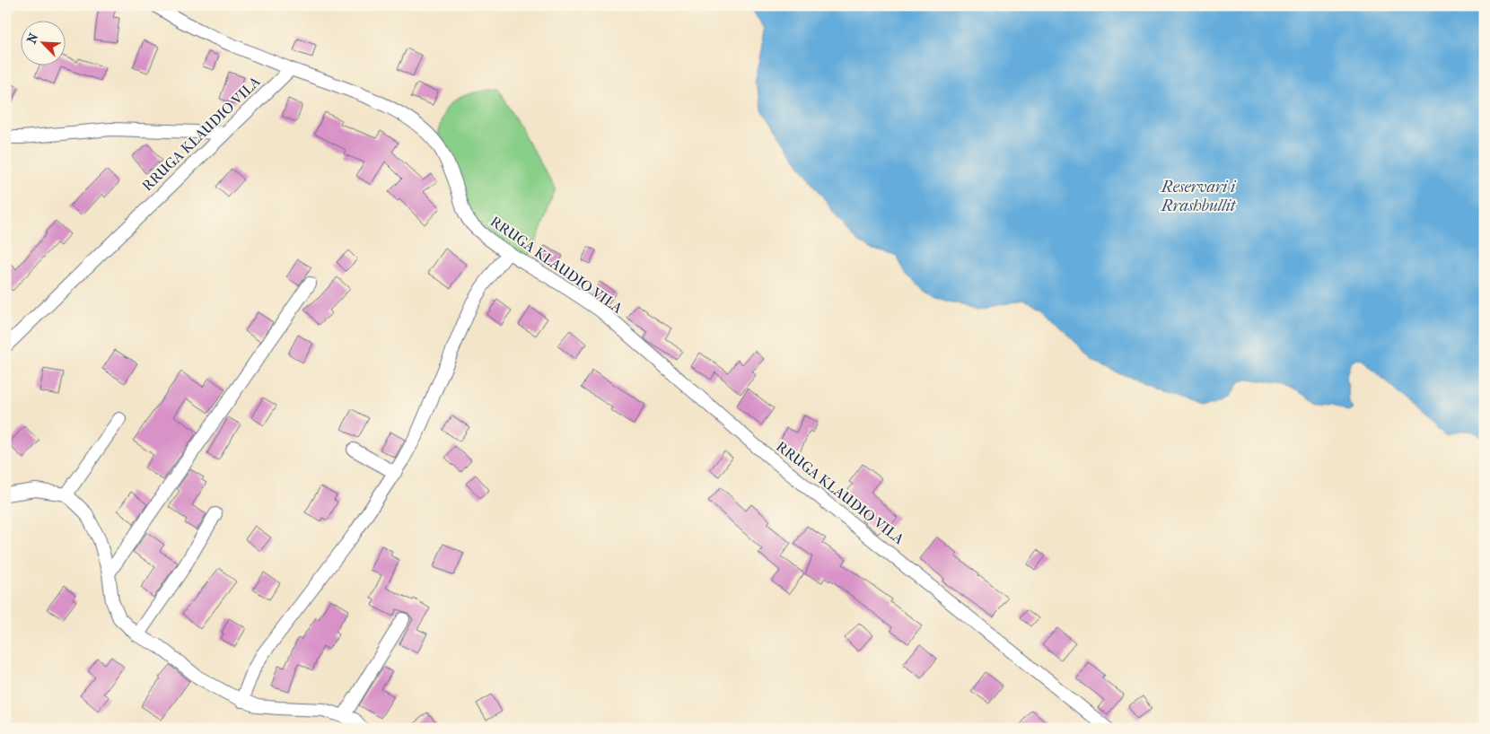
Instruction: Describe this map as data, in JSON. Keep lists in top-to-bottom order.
{
  "streets": {
    "street": ["RRUGA KLAUDIO VILA"]
  },
  "water": ["Reservari i Rrashbullit"],
  "north": "top left"
}
